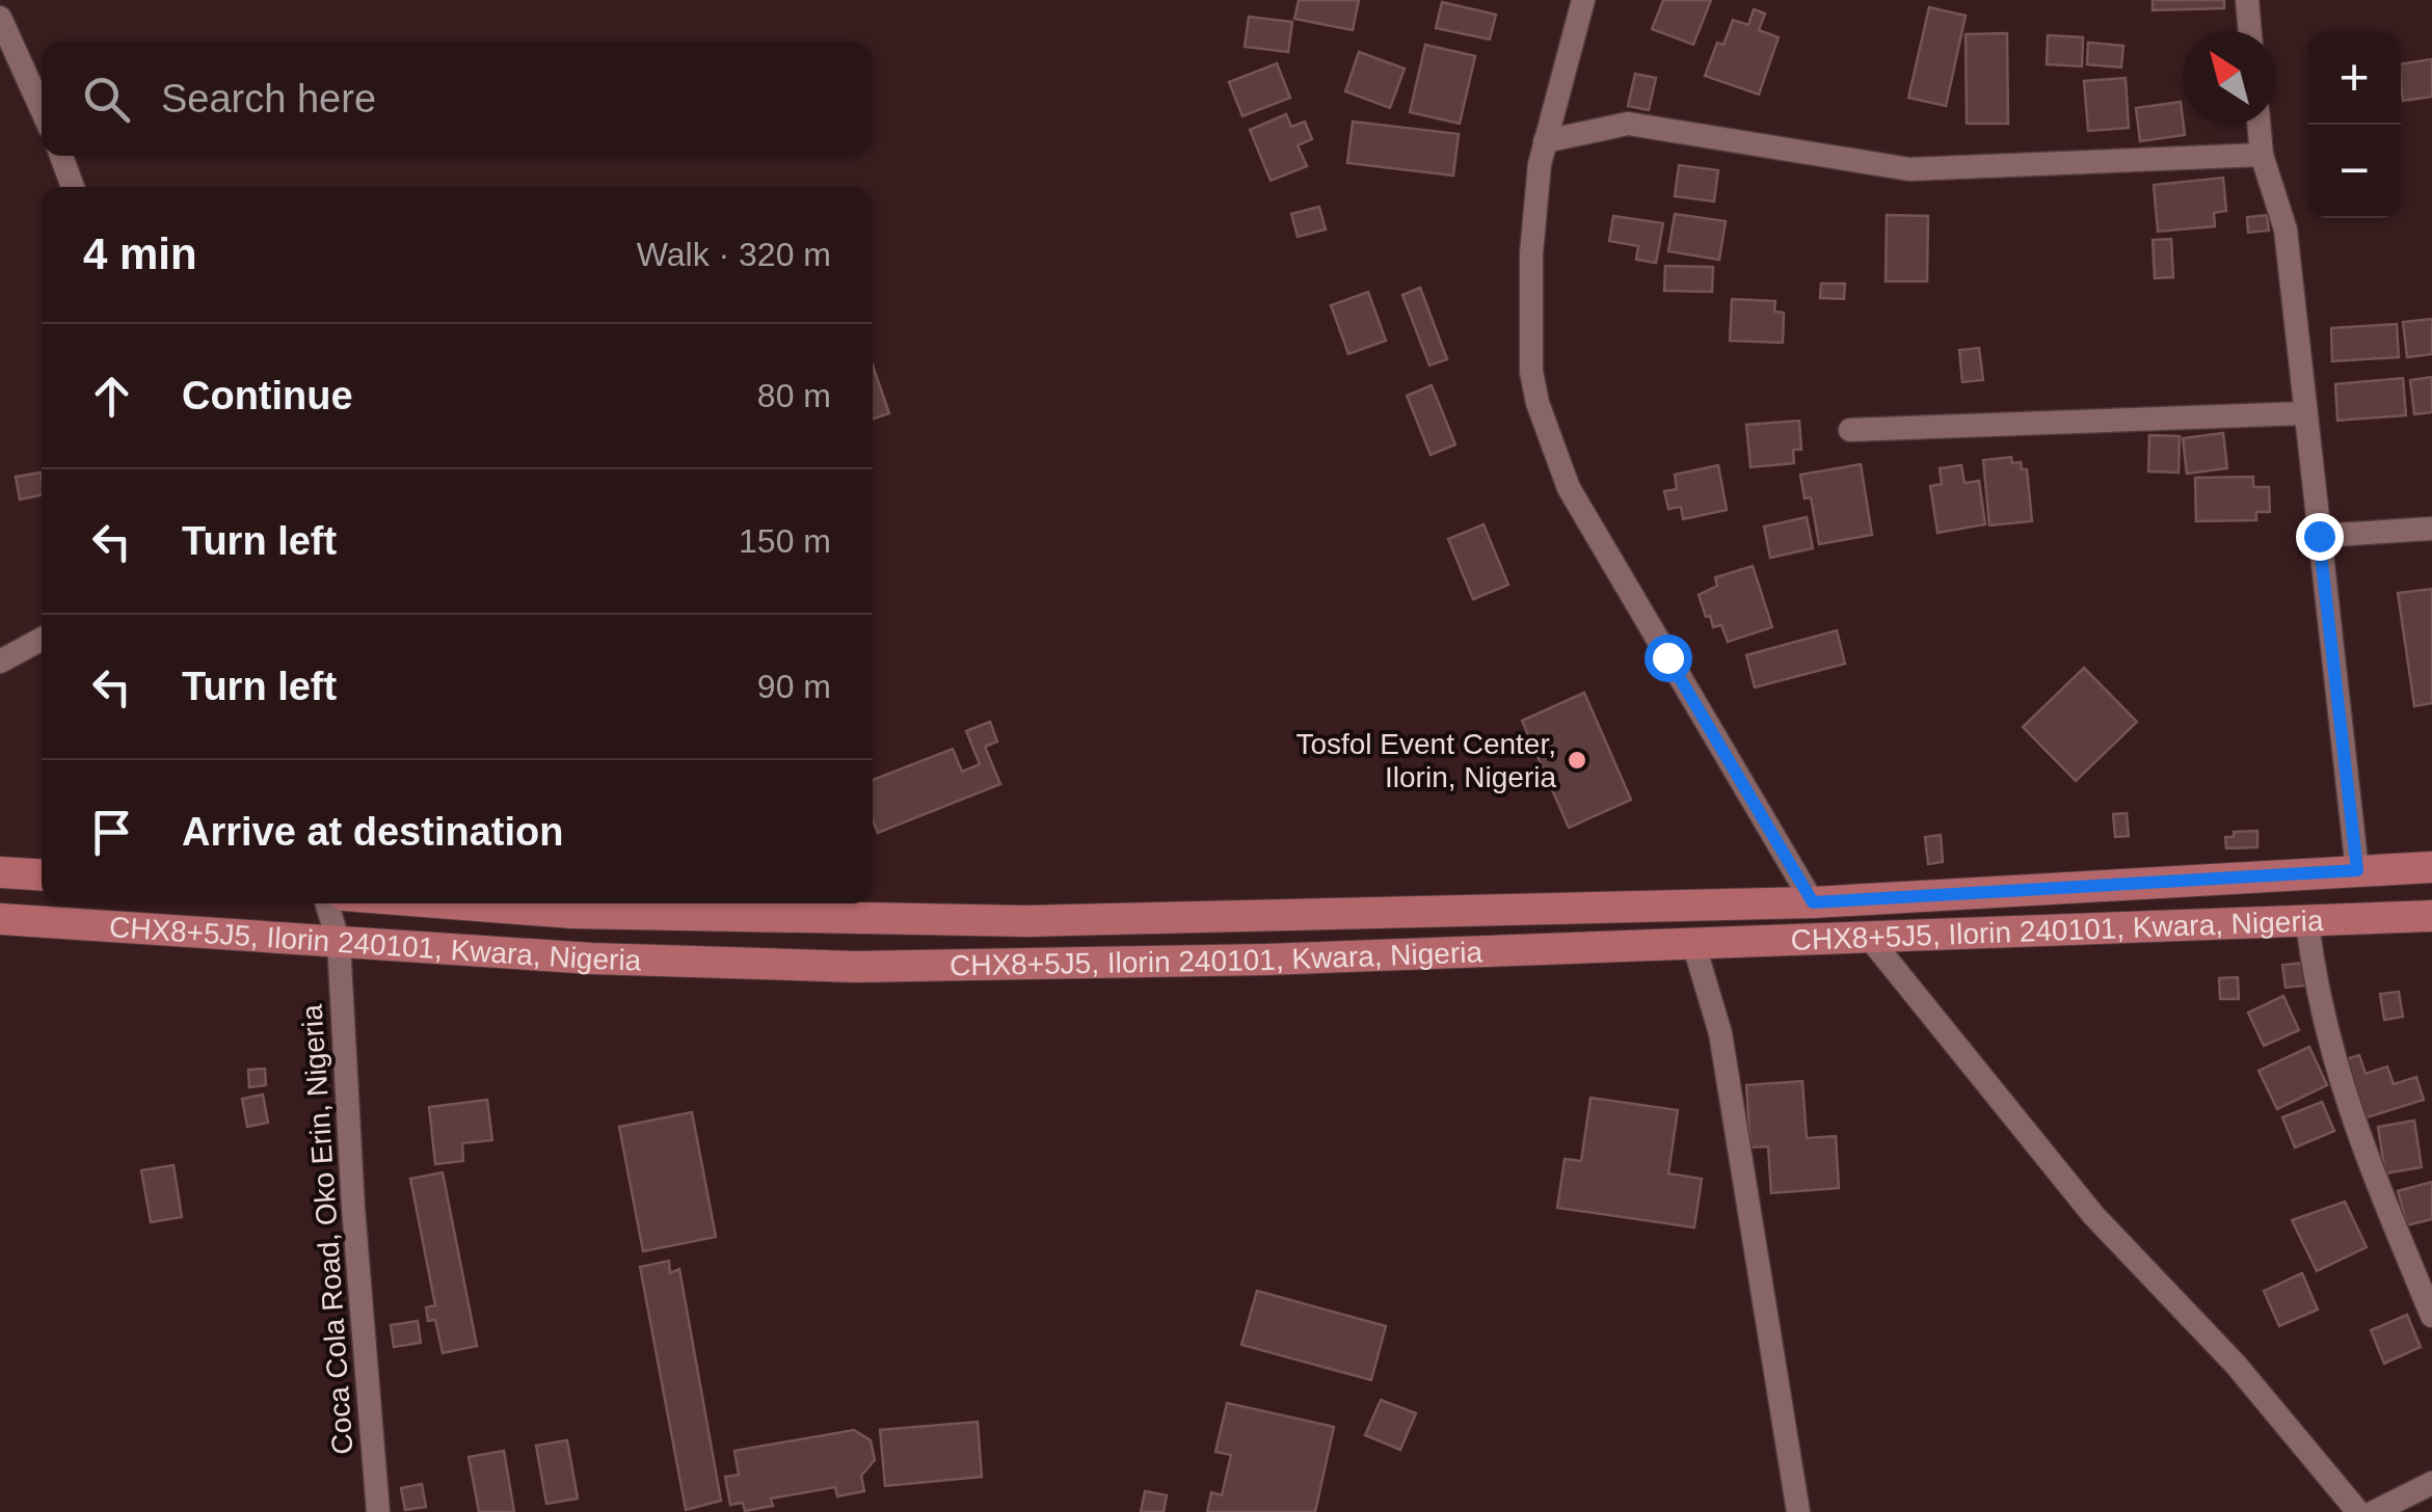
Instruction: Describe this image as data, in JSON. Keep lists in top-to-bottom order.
{
  "streets": {
    "main road": ["CHX8+5J5, Ilorin 240101, Kwara, Nigeria"],
    "street": ["Coca Cola Road, Oko Erin, Nigeria"]
  },
  "crossings": [
    ["CHX8+5J5, Ilorin 240101, Kwara, Nigeria", "Coca Cola Road, Oko Erin, Nigeria"]
  ],
  "places": ["Tosfol Event Center, Ilorin, Nigeria"],
  "north": "top left",
  "page": {
    "map_buttons": ["+", "−"],
    "search": "Search here",
    "heading": ["4 min", "Walk · 320 m"],
    "list": [
      ["Continue", "80 m"],
      ["Turn left", "150 m"],
      ["Turn left", "90 m"],
      "Arrive at destination"
    ]
  }
}
